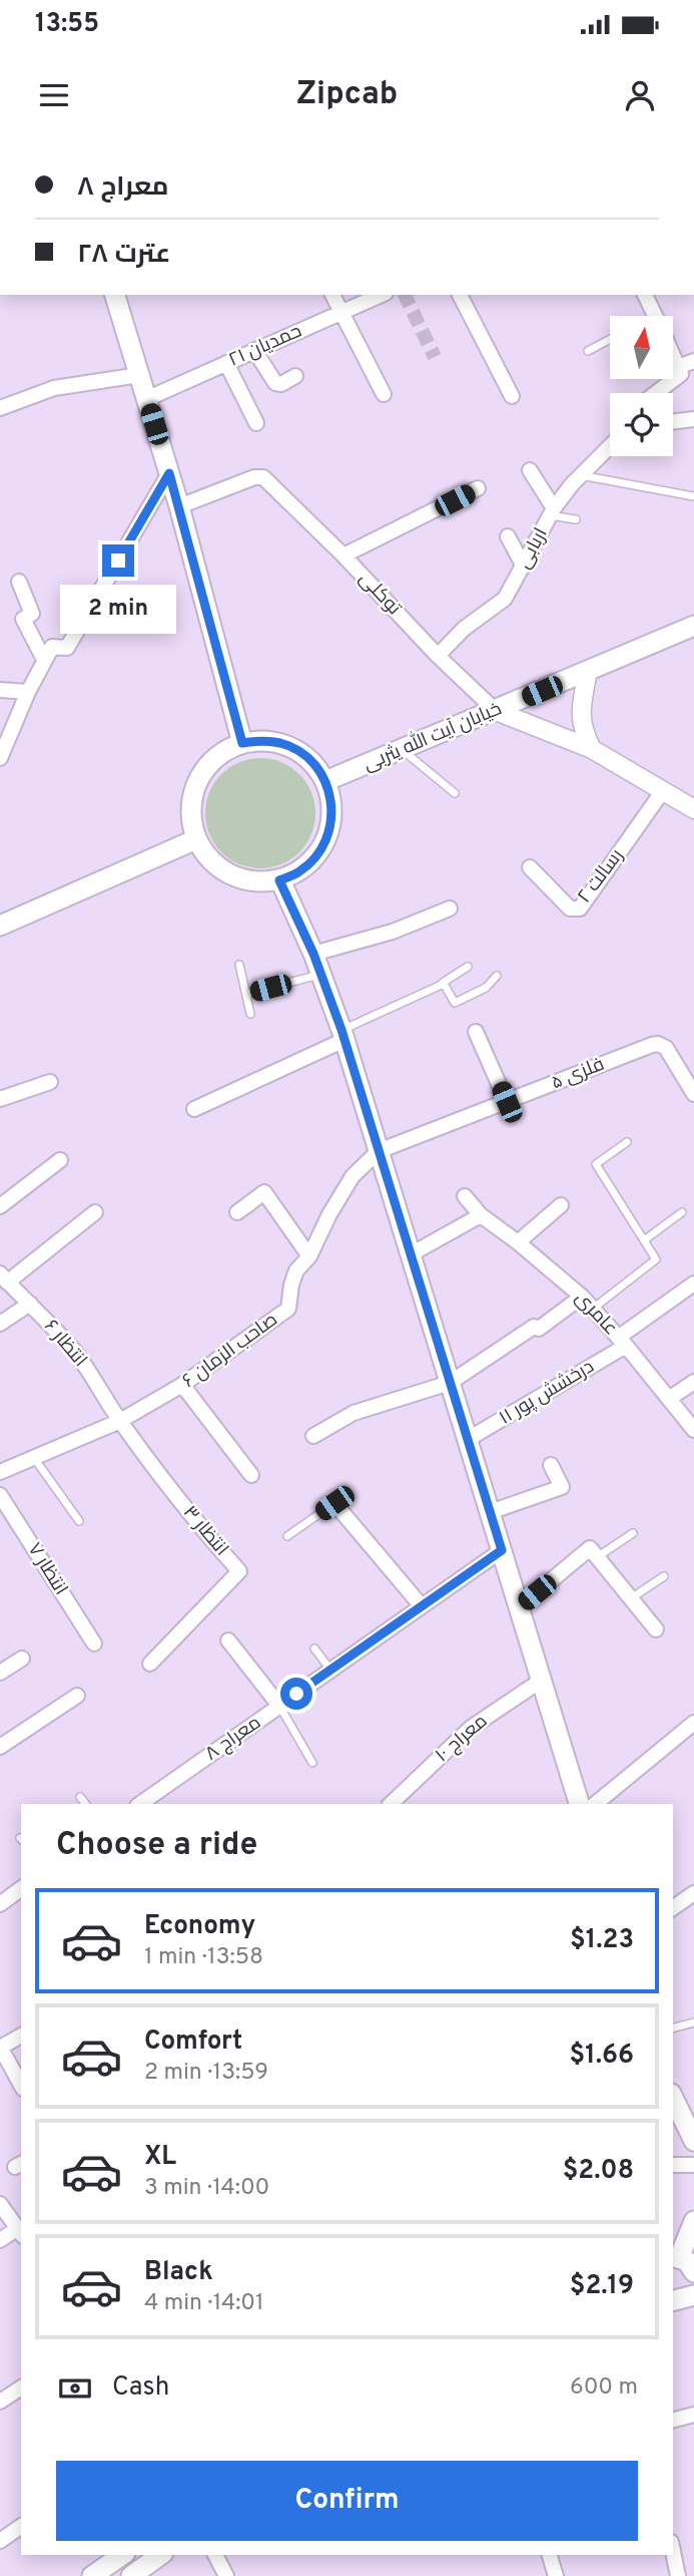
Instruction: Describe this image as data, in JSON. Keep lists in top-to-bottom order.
{
  "streets": {
    "main road": ["خیابان آیت الله یثربی"],
    "street": [
      "حمدیان ۲۱",
      "اربابی",
      "توکلی",
      "رسالت ۲",
      "فلزی ۵",
      "عامری",
      "انتظار ۶",
      "صاحب الزمان ۶",
      "درخشش پور ۱۱",
      "انتظار ۳",
      "انتظار ۷",
      "معراج ۸",
      "معراج ۱۰"
    ]
  },
  "crossings": [
    ["اربابی", "توکلی"],
    ["توکلی", "خیابان آیت الله یثربی"],
    ["فلزی ۵", "صاحب الزمان ۶"],
    ["عامری", "درخشش پور ۱۱"],
    ["انتظار ۶", "صاحب الزمان ۶"],
    ["انتظار ۶", "انتظار ۳"],
    ["صاحب الزمان ۶", "انتظار ۳"]
  ],
  "north": "top",
  "page": {
    "status": "13:55",
    "header": "Zipcab",
    "banner": ["معراج ۸", "عترت ۲۸"],
    "bubble": "2 min",
    "heading": "Choose a ride",
    "list": [
      {
        "name": "Economy",
        "note": "1 min · 13:58",
        "value": "$1.23"
      },
      {
        "name": "Comfort",
        "note": "2 min · 13:59",
        "value": "$1.66"
      },
      {
        "name": "XL",
        "note": "3 min · 14:00",
        "value": "$2.08"
      },
      {
        "name": "Black",
        "note": "4 min · 14:01",
        "value": "$2.19"
      }
    ],
    "pay": ["Cash", "600 m"],
    "buttons": "Confirm"
  }
}
